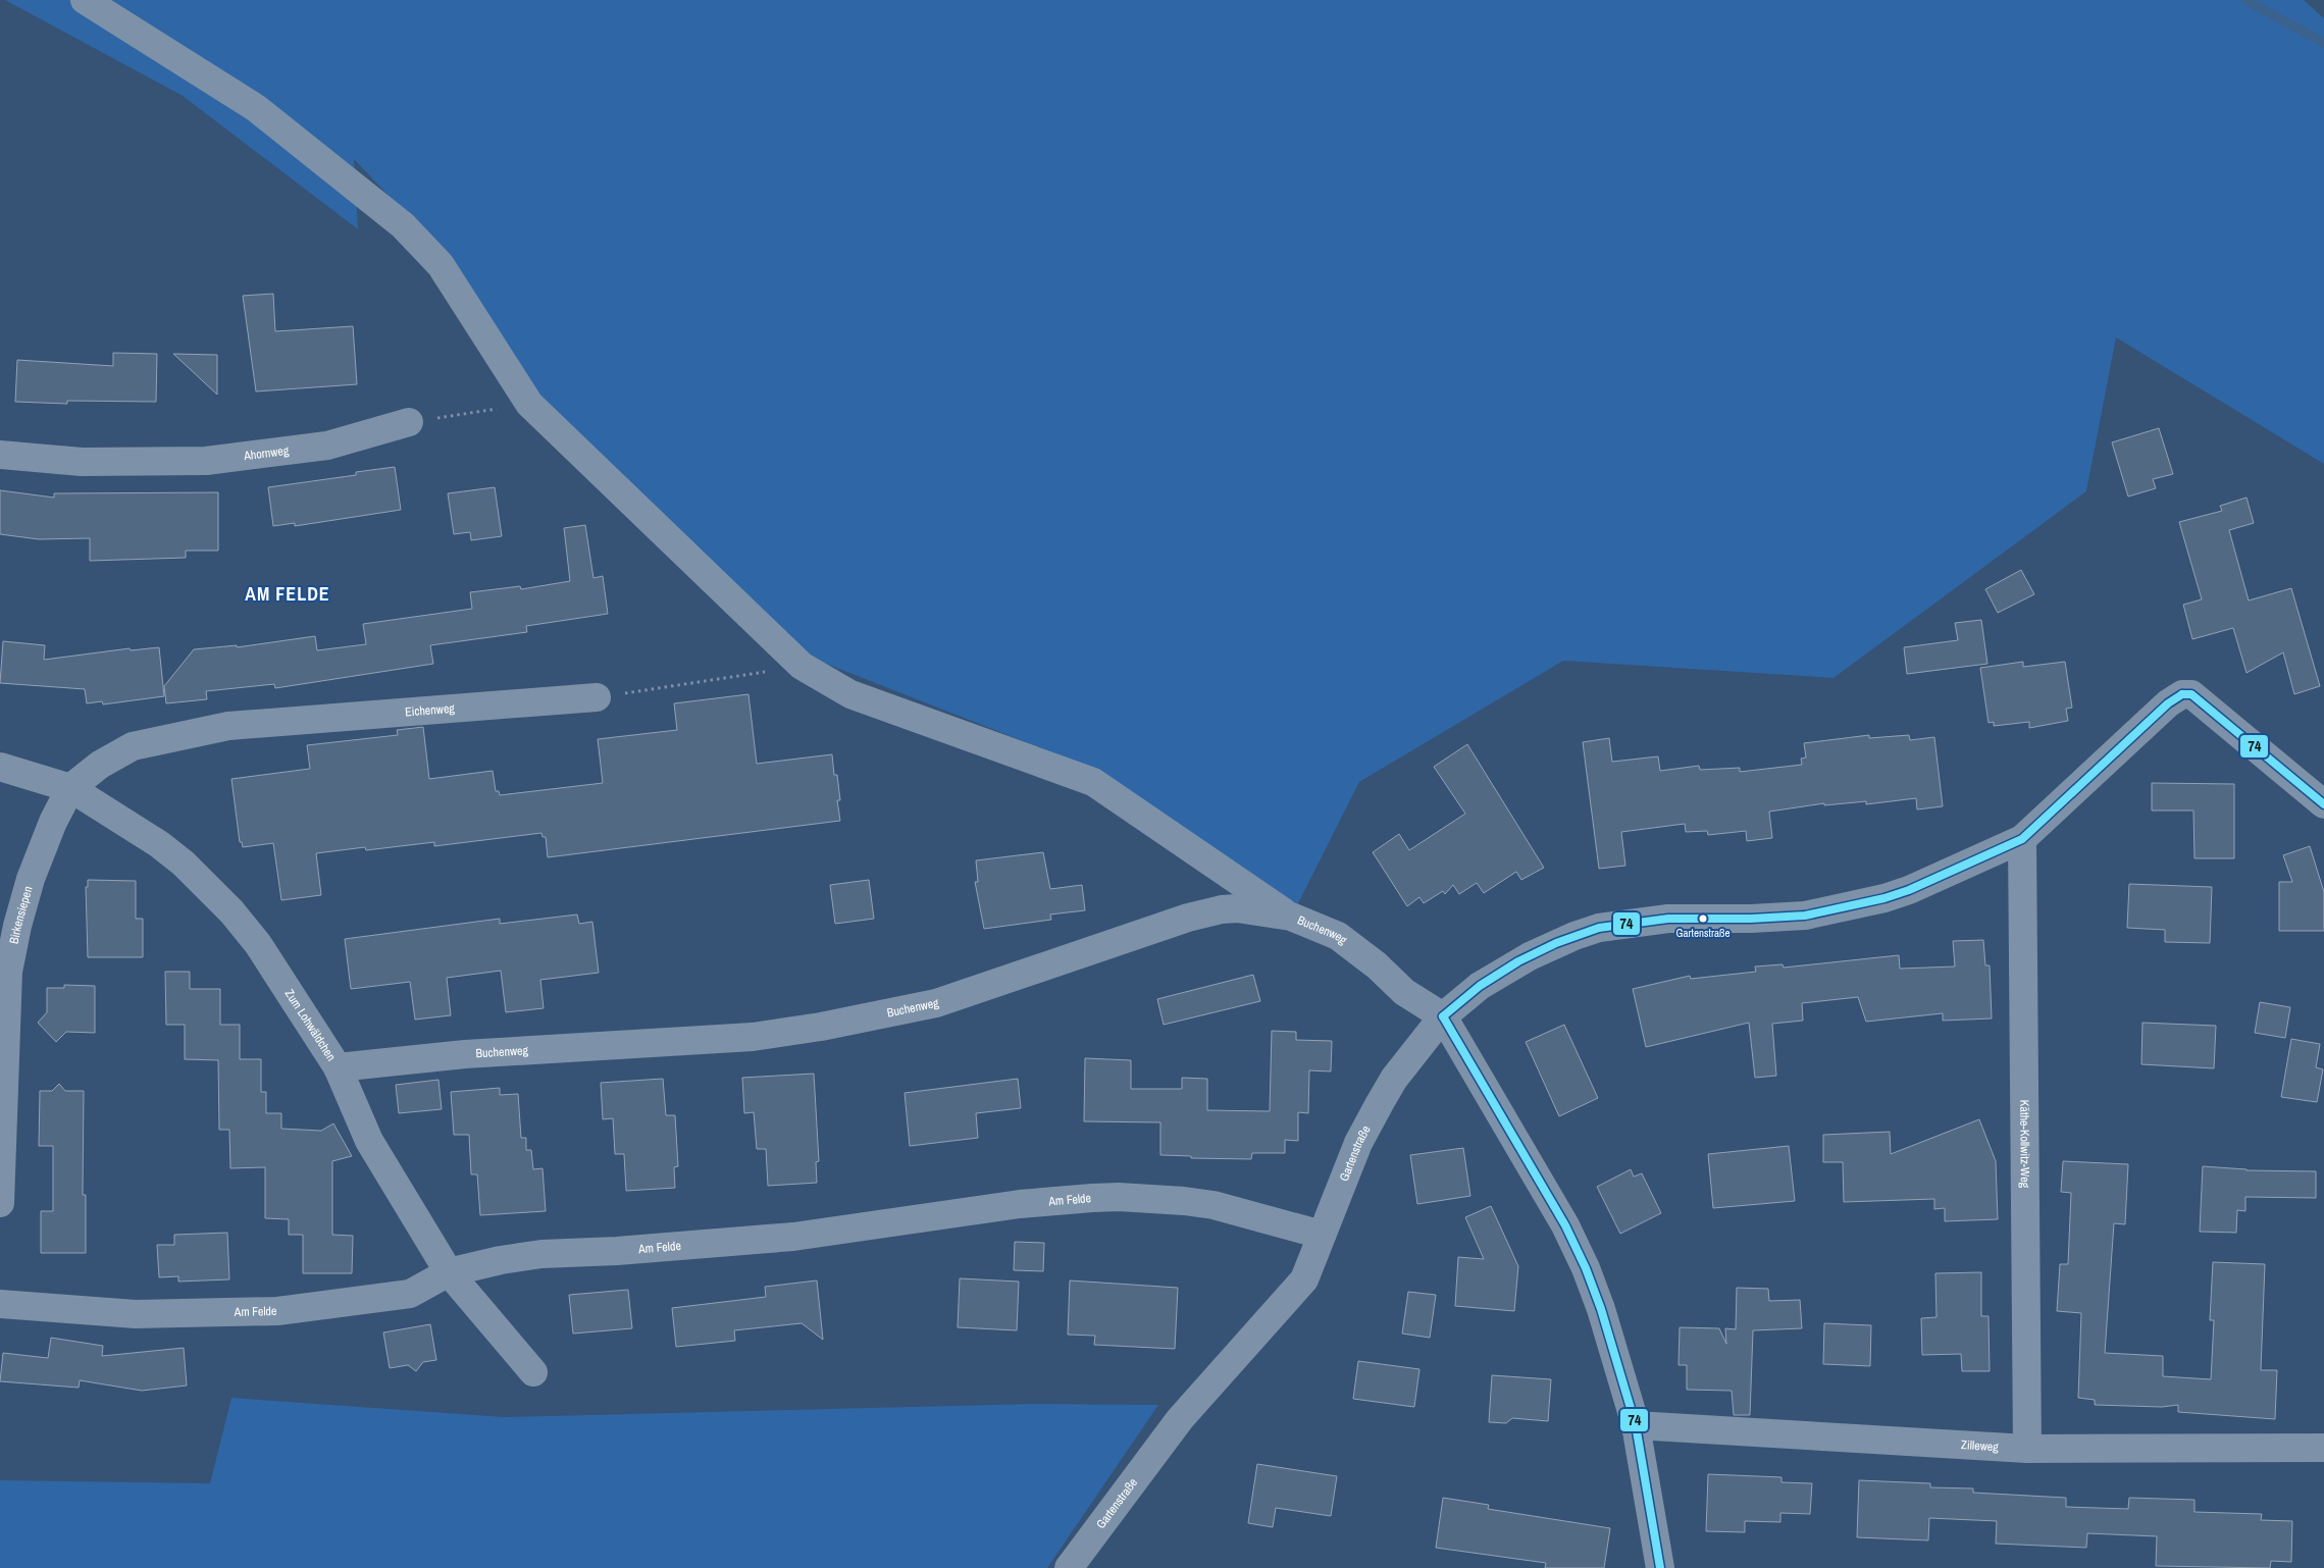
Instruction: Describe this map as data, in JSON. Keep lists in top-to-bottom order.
{
  "streets": {
    "street": [
      "Ahornweg",
      "Eichenweg",
      "Birkensiepen",
      "Buchenweg",
      "Zum Lohwäldchen",
      "Käthe-Kollwitz-Weg",
      "Gartenstraße",
      "Am Felde",
      "Zilleweg"
    ]
  },
  "crossings": [
    ["Eichenweg", "Birkensiepen"],
    ["Eichenweg", "Zum Lohwäldchen"],
    ["Birkensiepen", "Zum Lohwäldchen"],
    ["Buchenweg", "Zum Lohwäldchen"],
    ["Buchenweg", "Gartenstraße"],
    ["Zum Lohwäldchen", "Am Felde"],
    ["Käthe-Kollwitz-Weg", "Gartenstraße"],
    ["Käthe-Kollwitz-Weg", "Zilleweg"],
    ["Gartenstraße", "Am Felde"]
  ],
  "districts": ["AM FELDE"],
  "places": ["Gartenstraße"],
  "lines": ["transit line 74"]
}
